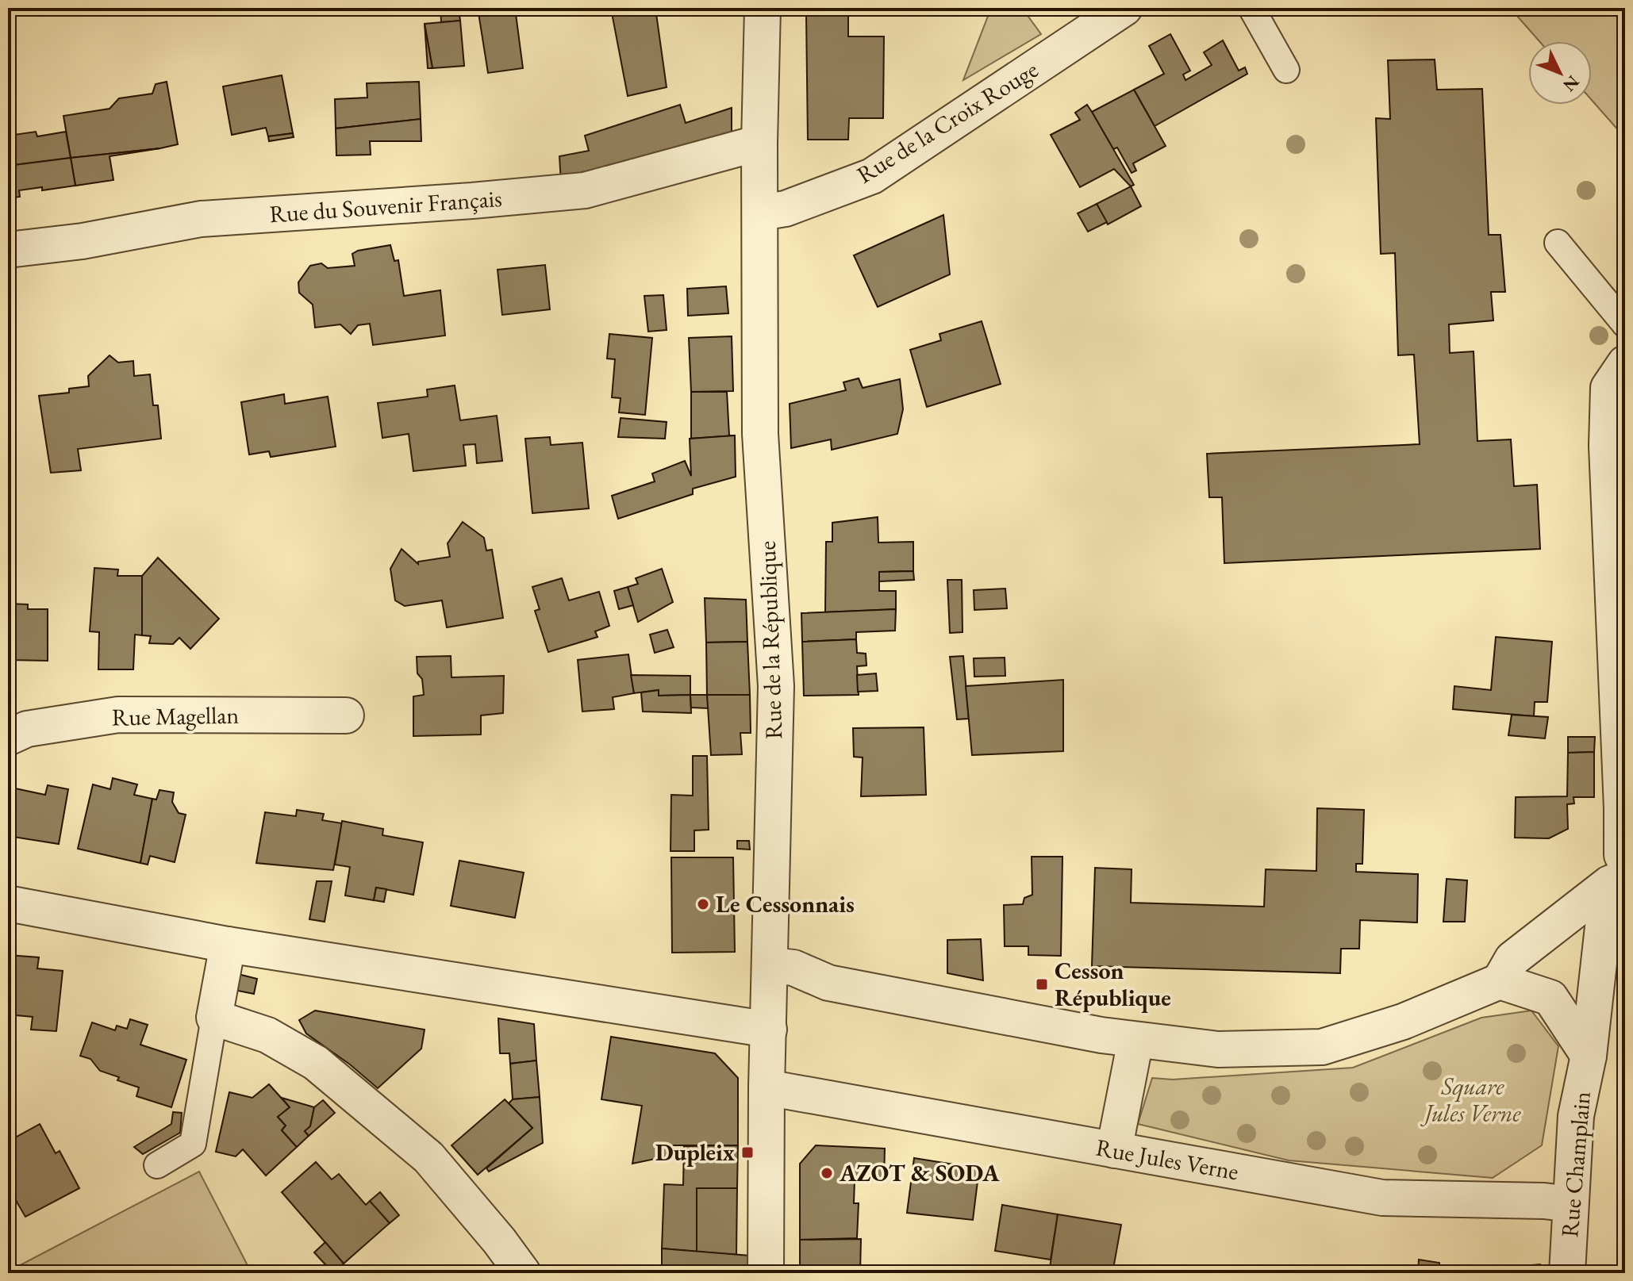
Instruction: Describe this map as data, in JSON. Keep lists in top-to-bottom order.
{
  "streets": {
    "street": [
      "Rue de la Croix Rouge",
      "Rue du Souvenir Français",
      "Rue de la République",
      "Rue Magellan",
      "Rue Jules Verne",
      "Rue Champlain"
    ]
  },
  "crossings": [
    ["Rue de la Croix Rouge", "Rue de la République"],
    ["Rue du Souvenir Français", "Rue de la République"],
    ["Rue de la République", "Rue Jules Verne"],
    ["Rue Jules Verne", "Rue Champlain"]
  ],
  "parks": ["Square Jules Verne"],
  "places": {
    "other": ["Le Cessonnais", "AZOT & SODA"],
    "transit": ["Cesson République", "Dupleix"]
  },
  "north": "bottom right"
}
